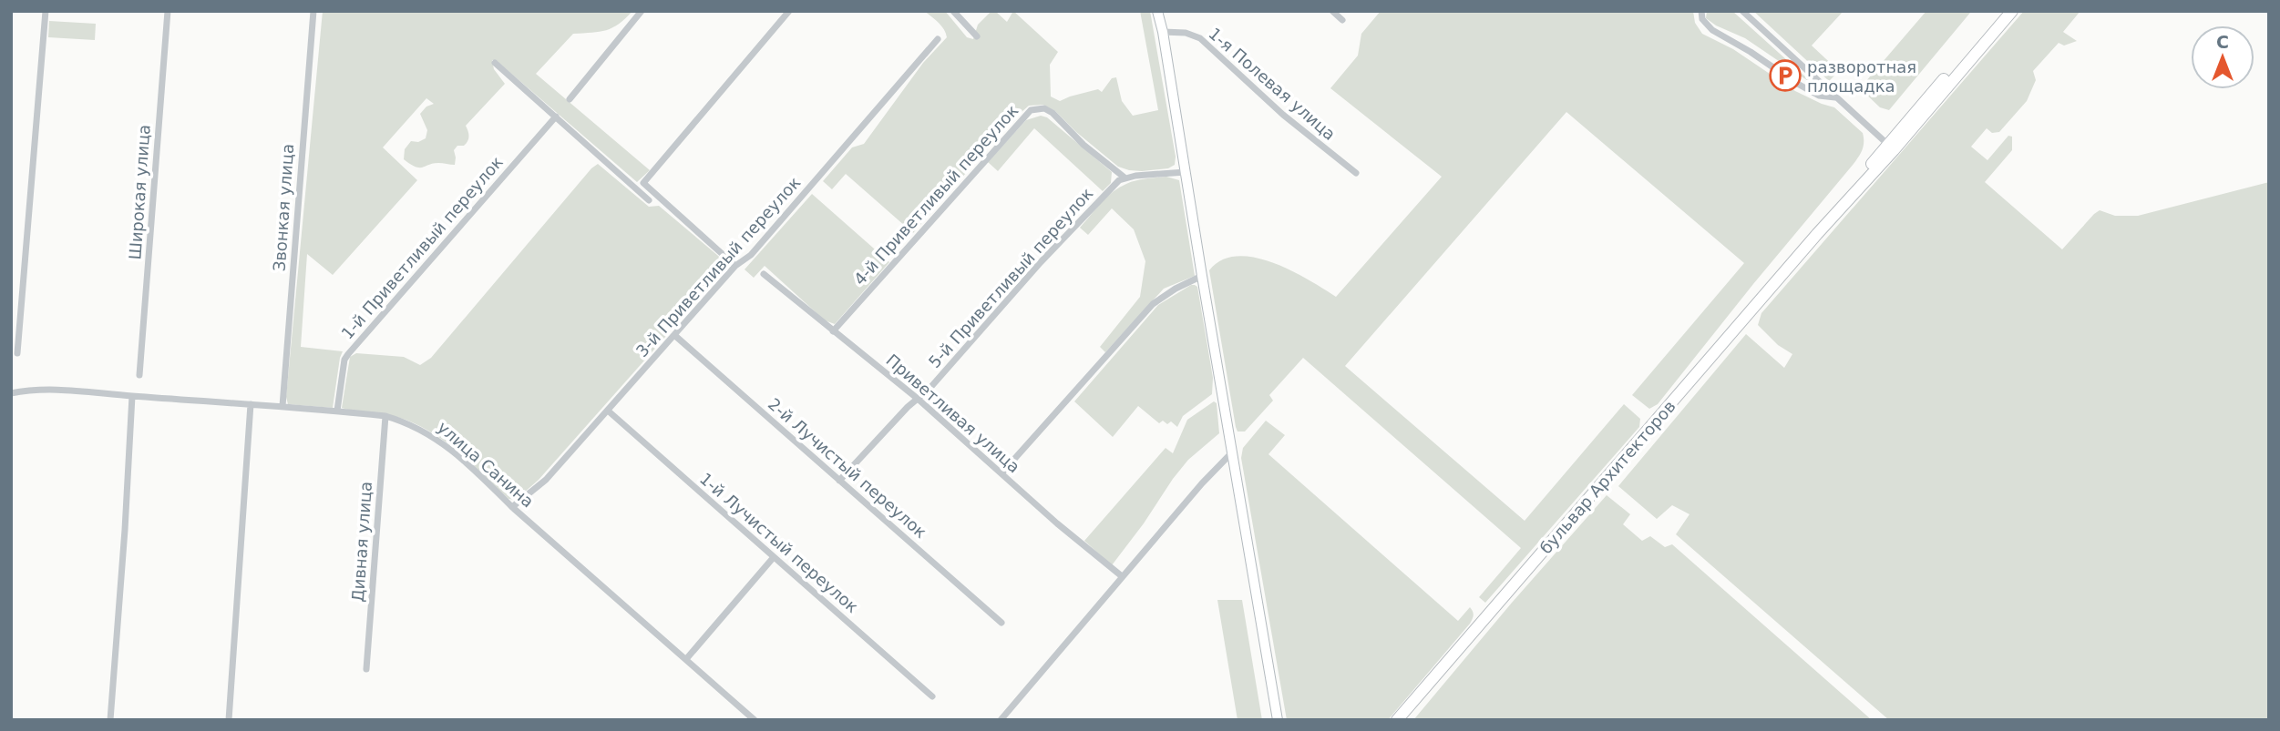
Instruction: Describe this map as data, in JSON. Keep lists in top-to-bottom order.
{
  "streets": {
    "main road": ["бульвар Архитекторов"],
    "street": [
      "1-я Полевая улица",
      "Широкая улица",
      "4-й Приветливый переулок",
      "Звонкая улица",
      "1-й Приветливый переулок",
      "3-й Приветливый переулок",
      "5-й Приветливый переулок",
      "Приветливая улица",
      "улица Санина",
      "2-й Лучистый переулок",
      "Дивная улица",
      "1-й Лучистый переулок"
    ]
  },
  "crossings": [
    ["4-й Приветливый переулок", "5-й Приветливый переулок"],
    ["4-й Приветливый переулок", "Приветливая улица"],
    ["Звонкая улица", "улица Санина"],
    ["1-й Приветливый переулок", "улица Санина"],
    ["3-й Приветливый переулок", "улица Санина"],
    ["3-й Приветливый переулок", "2-й Лучистый переулок"],
    ["3-й Приветливый переулок", "1-й Лучистый переулок"],
    ["5-й Приветливый переулок", "Приветливая улица"],
    ["5-й Приветливый переулок", "2-й Лучистый переулок"],
    ["улица Санина", "Дивная улица"]
  ],
  "places": {
    "parking": ["разворотная площадка"]
  },
  "north": "top"
}
